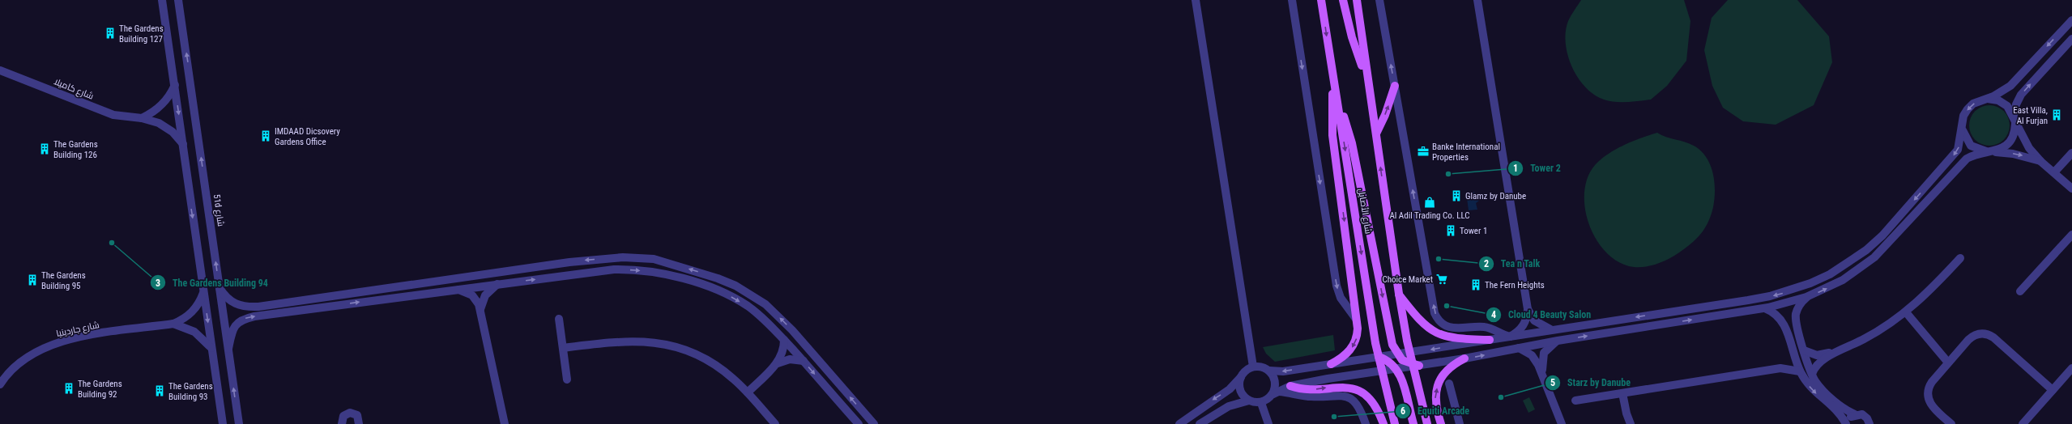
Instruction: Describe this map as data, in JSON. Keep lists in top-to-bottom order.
{
  "streets": {
    "main road": ["شارع الأصايل"],
    "street": ["شارع كاميلا", "51d شارع", "شارع جاردينيا"]
  },
  "places": {
    "building": [
      "The Gardens Building 127",
      "East Villa, Al Furjan",
      "IMDAAD Dicsovery Gardens Office",
      "The Gardens Building 126",
      "Glamz by Danube",
      "Tower 1",
      "The Gardens Building 95",
      "The Fern Heights",
      "The Gardens Building 92",
      "The Gardens Building 93"
    ],
    "office": ["Banke International Properties"],
    "other": [
      "Tower 2",
      "The Gardens Building 94",
      "Tea n Talk",
      "Cloud 4 Beauty Salon",
      "Starz by Danube",
      "Equiti Arcade"
    ],
    "shop": ["Al Adil Trading Co. LLC"],
    "supermarket": ["Choice Market"]
  }
}
